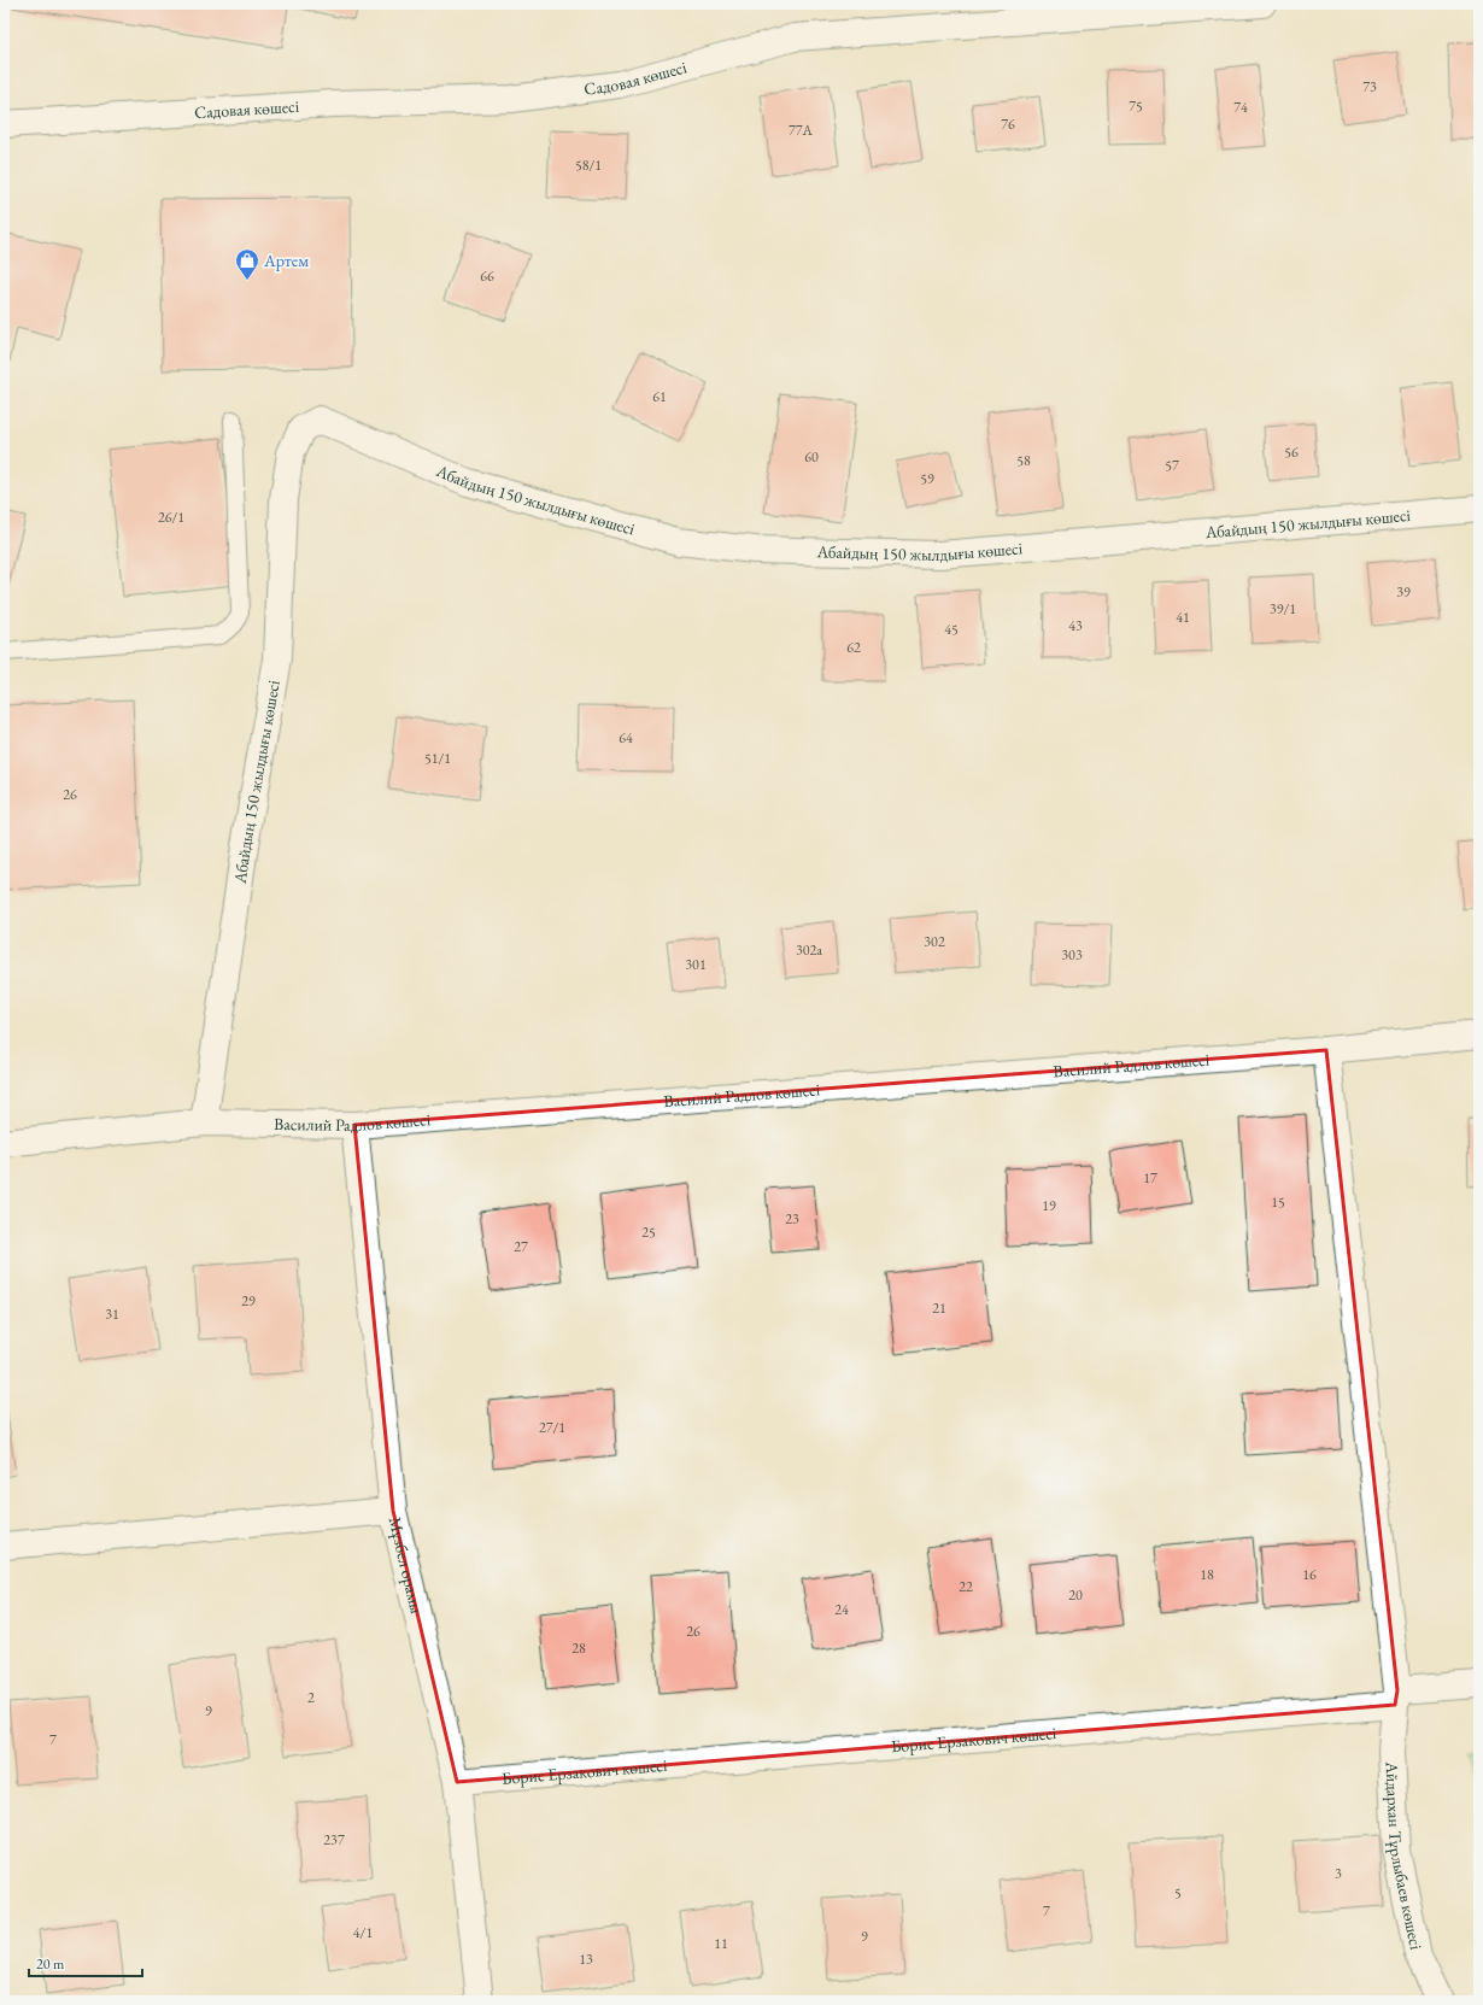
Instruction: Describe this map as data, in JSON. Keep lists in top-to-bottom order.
{
  "streets": {
    "street": [
      "Садовая көшесі",
      "Абайдың 150 жылдығы көшесі",
      "Василий Радлов көшесі",
      "Мұзбел орамы",
      "Борис Ерзакович көшесі",
      "Айдархан Тұрлыбаев көшесі"
    ]
  },
  "crossings": [
    ["Абайдың 150 жылдығы көшесі", "Василий Радлов көшесі"],
    ["Василий Радлов көшесі", "Мұзбел орамы"],
    ["Василий Радлов көшесі", "Айдархан Тұрлыбаев көшесі"],
    ["Мұзбел орамы", "Борис Ерзакович көшесі"],
    ["Борис Ерзакович көшесі", "Айдархан Тұрлыбаев көшесі"]
  ],
  "places": {
    "shop": ["Артем"]
  },
  "house_numbers": [
    "73",
    "75",
    "74",
    "76",
    "77А",
    "58/1",
    "66",
    "61",
    "56",
    "60",
    "58",
    "57",
    "59",
    "26/1",
    "39",
    "39/1",
    "41",
    "43",
    "45",
    "62",
    "64",
    "51/1",
    "26",
    "302",
    "302а",
    "303",
    "301",
    "17",
    "15",
    "19",
    "23",
    "25",
    "27",
    "29",
    "21",
    "31",
    "27/1",
    "18",
    "16",
    "22",
    "20",
    "24",
    "26",
    "28",
    "2",
    "9",
    "7",
    "237",
    "3",
    "5",
    "7",
    "4/1",
    "9",
    "11",
    "13"
  ],
  "scale_bar": "20 m"
}
